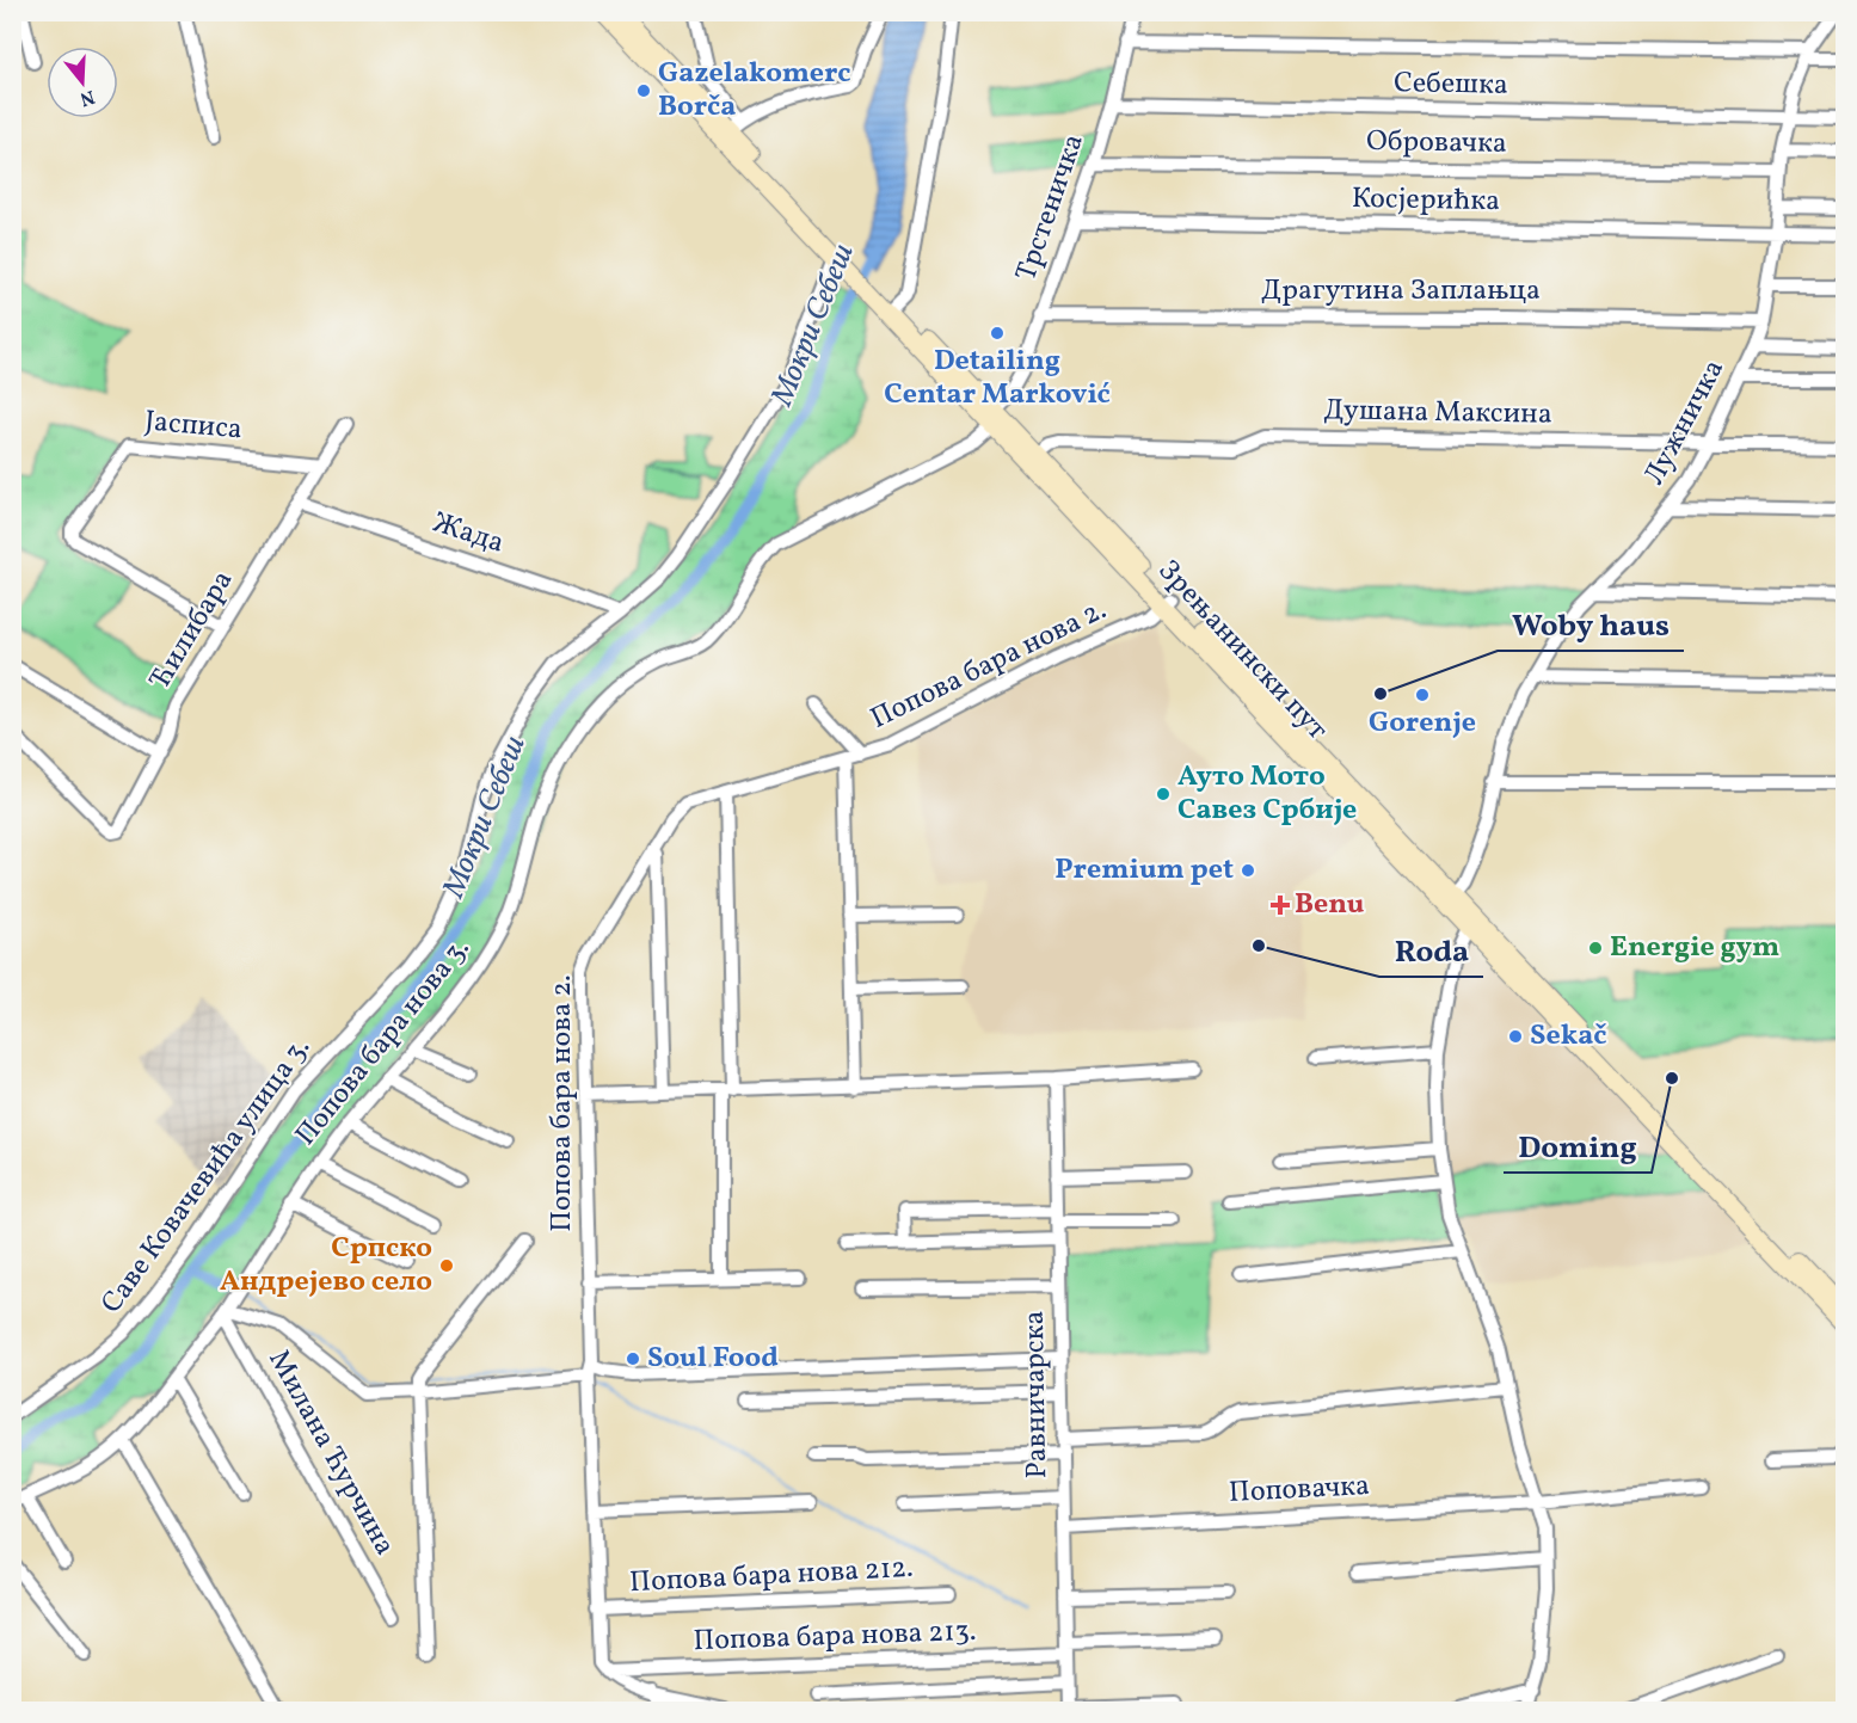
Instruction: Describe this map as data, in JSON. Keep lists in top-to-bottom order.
{
  "streets": {
    "main road": ["Зрењанински пут"],
    "street": [
      "Себешка",
      "Обровачка",
      "Косјерићка",
      "Трстеничка",
      "Драгутина Заплањца",
      "Душана Максина",
      "Лужничка",
      "Јасписа",
      "Жада",
      "Ћилибара",
      "Попова бара нова 2.",
      "Попова бара нова 3.",
      "Саве Ковачевића улица 3.",
      "Равничарска",
      "Милана Ћурчина",
      "Поповачка",
      "Попова бара нова 212.",
      "Попова бара нова 213."
    ]
  },
  "crossings": [
    ["Себешка", "Трстеничка"],
    ["Себешка", "Лужничка"],
    ["Обровачка", "Трстеничка"],
    ["Обровачка", "Лужничка"],
    ["Косјерићка", "Трстеничка"],
    ["Косјерићка", "Лужничка"],
    ["Трстеничка", "Драгутина Заплањца"],
    ["Трстеничка", "Зрењанински пут"],
    ["Драгутина Заплањца", "Лужничка"],
    ["Душана Максина", "Лужничка"],
    ["Душана Максина", "Зрењанински пут"],
    ["Лужничка", "Зрењанински пут"],
    ["Јасписа", "Ћилибара"],
    ["Жада", "Ћилибара"],
    ["Жада", "Саве Ковачевића улица 3."],
    ["Зрењанински пут", "Попова бара нова 2."],
    ["Зрењанински пут", "Попова бара нова 3."],
    ["Зрењанински пут", "Саве Ковачевића улица 3."],
    ["Попова бара нова 2.", "Попова бара нова 212."],
    ["Попова бара нова 2.", "Попова бара нова 213."],
    ["Попова бара нова 3.", "Милана Ћурчина"],
    ["Равничарска", "Поповачка"],
    ["Равничарска", "Попова бара нова 213."]
  ],
  "water": ["Мокри Себеш"],
  "places": {
    "other": [
      "Gazelakomerc Borča",
      "Detailing Centar Marković",
      "Woby haus",
      "Gorenje",
      "Ауто Мото Савез Србије",
      "Premium pet",
      "Roda",
      "Energie gym",
      "Sekač",
      "Doming",
      "Српско Андрејево село",
      "Soul Food"
    ],
    "health": ["Benu"]
  },
  "north": "bottom"
}
